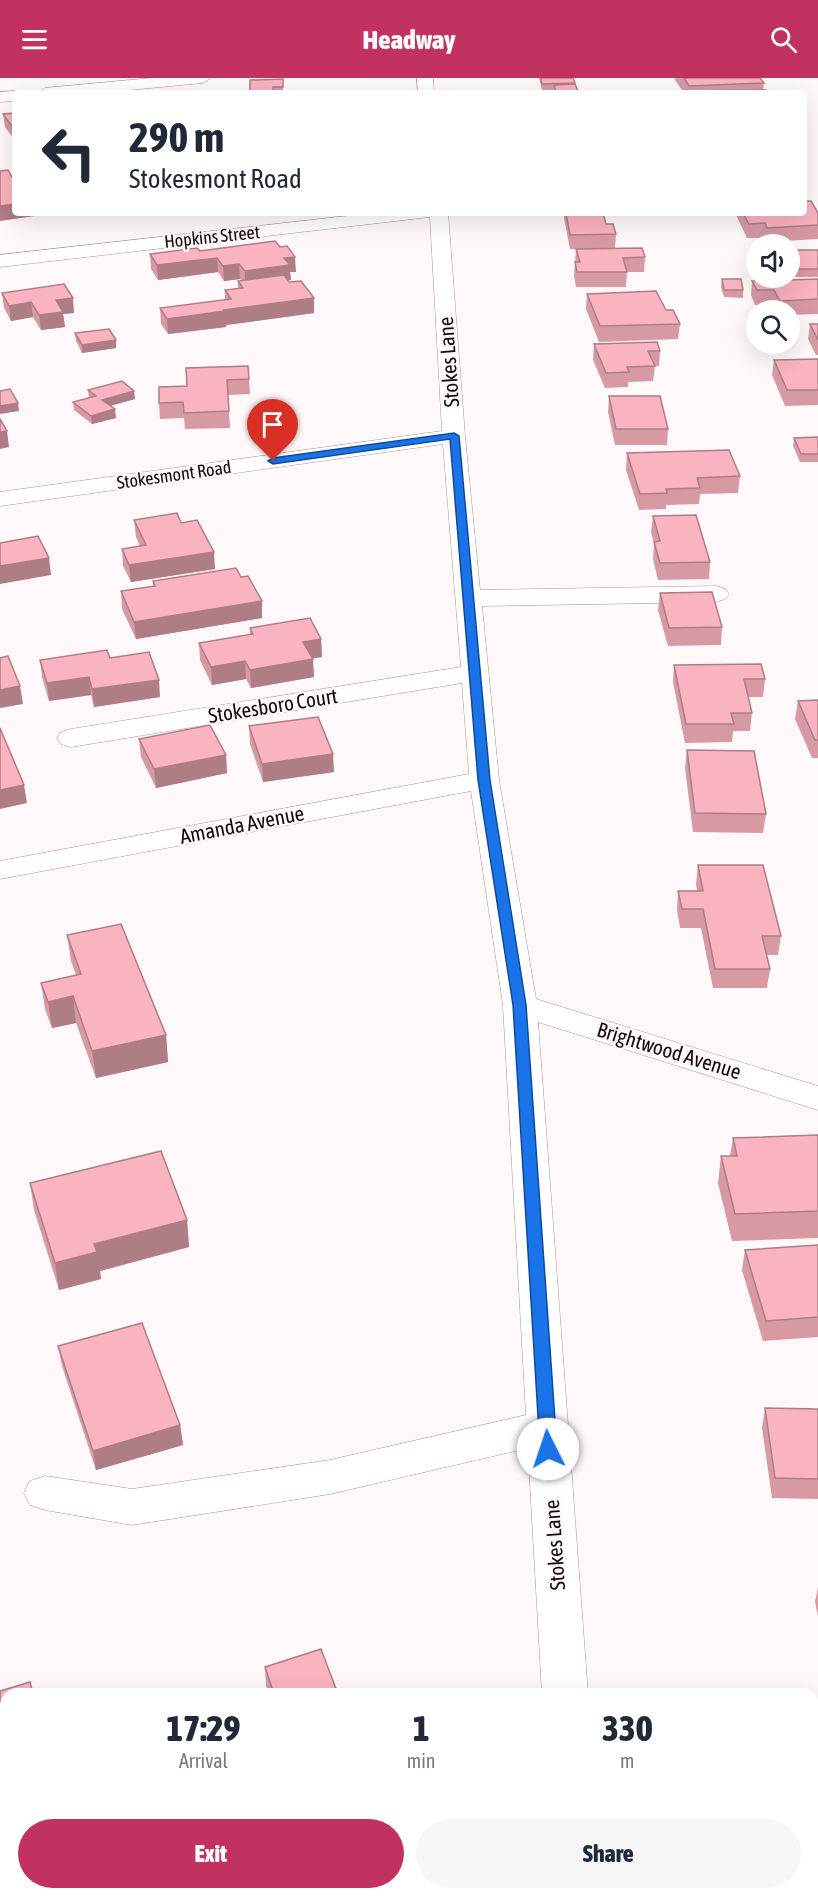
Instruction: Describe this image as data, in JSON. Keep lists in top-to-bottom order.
{
  "streets": {
    "street": [
      "Hopkins Street",
      "Stokes Lane",
      "Stokesmont Road",
      "Stokesboro Court",
      "Amanda Avenue",
      "Brightwood Avenue"
    ]
  },
  "crossings": [
    ["Stokes Lane", "Stokesmont Road"],
    ["Stokes Lane", "Stokesboro Court"],
    ["Stokes Lane", "Amanda Avenue"],
    ["Stokes Lane", "Brightwood Avenue"]
  ],
  "page": {
    "header": "Headway",
    "turn": ["290 m", "Stokesmont Road"],
    "eta": [
      "17:29",
      "Arrival",
      "1",
      "min",
      "330",
      "m"
    ],
    "buttons": ["Exit", "Share"]
  }
}
